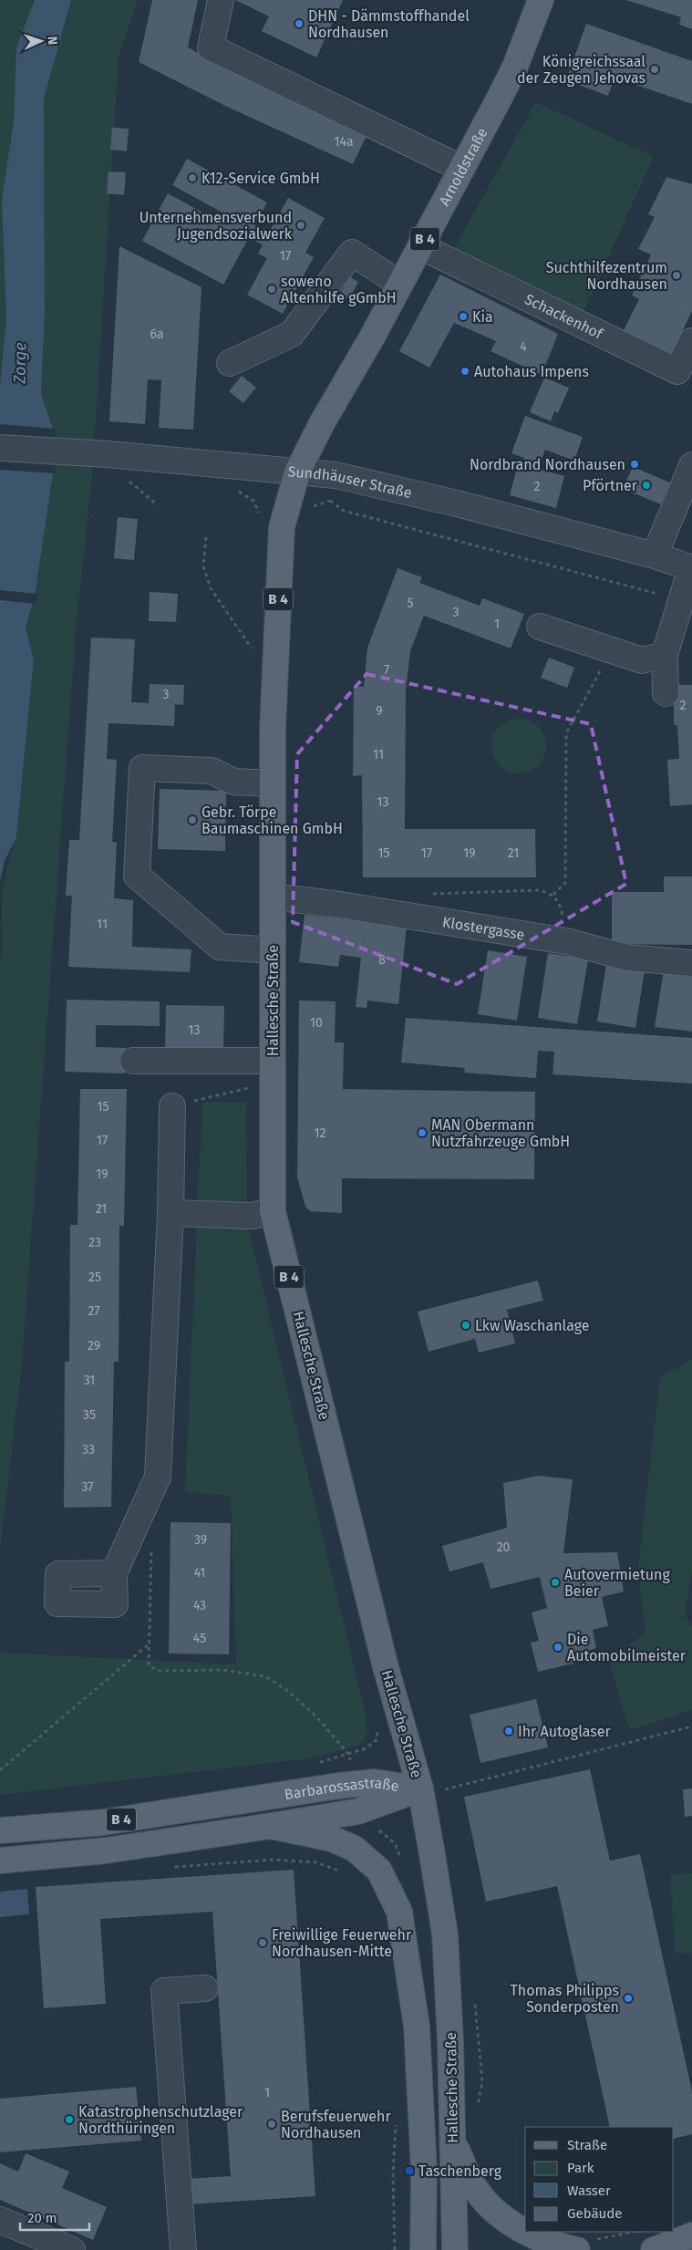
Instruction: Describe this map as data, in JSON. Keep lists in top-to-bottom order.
{
  "streets": {
    "main road": [
      "Arnoldstraße",
      "B 4",
      "Hallesche Straße",
      "Barbarossastraße"
    ],
    "street": ["Schackenhof", "Sundhäuser Straße", "Klostergasse"]
  },
  "crossings": [
    ["Arnoldstraße", "Schackenhof"],
    ["Arnoldstraße", "Sundhäuser Straße"],
    ["Arnoldstraße", "Hallesche Straße"],
    ["Sundhäuser Straße", "Hallesche Straße"],
    ["Klostergasse", "Hallesche Straße"],
    ["Hallesche Straße", "Barbarossastraße"]
  ],
  "water": ["Zorge"],
  "places": {
    "other": [
      "DHN - Dämmstoffhandel Nordhausen",
      "Königreichssaal der Zeugen Jehovas",
      "K12-Service GmbH",
      "Unternehmensverbund Jugendsozialwerk",
      "Suchthilfezentrum Nordhausen",
      "soweno Altenhilfe gGmbH",
      "Kia",
      "Autohaus Impens",
      "Nordbrand Nordhausen",
      "Pförtner",
      "Gebr. Törpe Baumaschinen GmbH",
      "MAN Obermann Nutzfahrzeuge GmbH",
      "Lkw Waschanlage",
      "Autovermietung Beier",
      "Die Automobilmeister",
      "Ihr Autoglaser",
      "Freiwillige Feuerwehr Nordhausen-Mitte",
      "Thomas Philipps Sonderposten",
      "Katastrophenschutzlager Nordthüringen",
      "Berufsfeuerwehr Nordhausen"
    ],
    "transit": ["Taschenberg"]
  },
  "house_numbers": [
    "14a",
    "17",
    "6a",
    "4",
    "2",
    "5",
    "3",
    "1",
    "7",
    "3",
    "2",
    "9",
    "11",
    "13",
    "15",
    "17",
    "19",
    "21",
    "11",
    "8",
    "10",
    "13",
    "15",
    "12",
    "17",
    "19",
    "21",
    "23",
    "25",
    "27",
    "29",
    "31",
    "35",
    "33",
    "37",
    "39",
    "20",
    "41",
    "43",
    "45",
    "1"
  ],
  "legend": [
    "Straße",
    "Park",
    "Wasser",
    "Gebäude"
  ],
  "scale_bar": "20 m",
  "north": "right"
}
